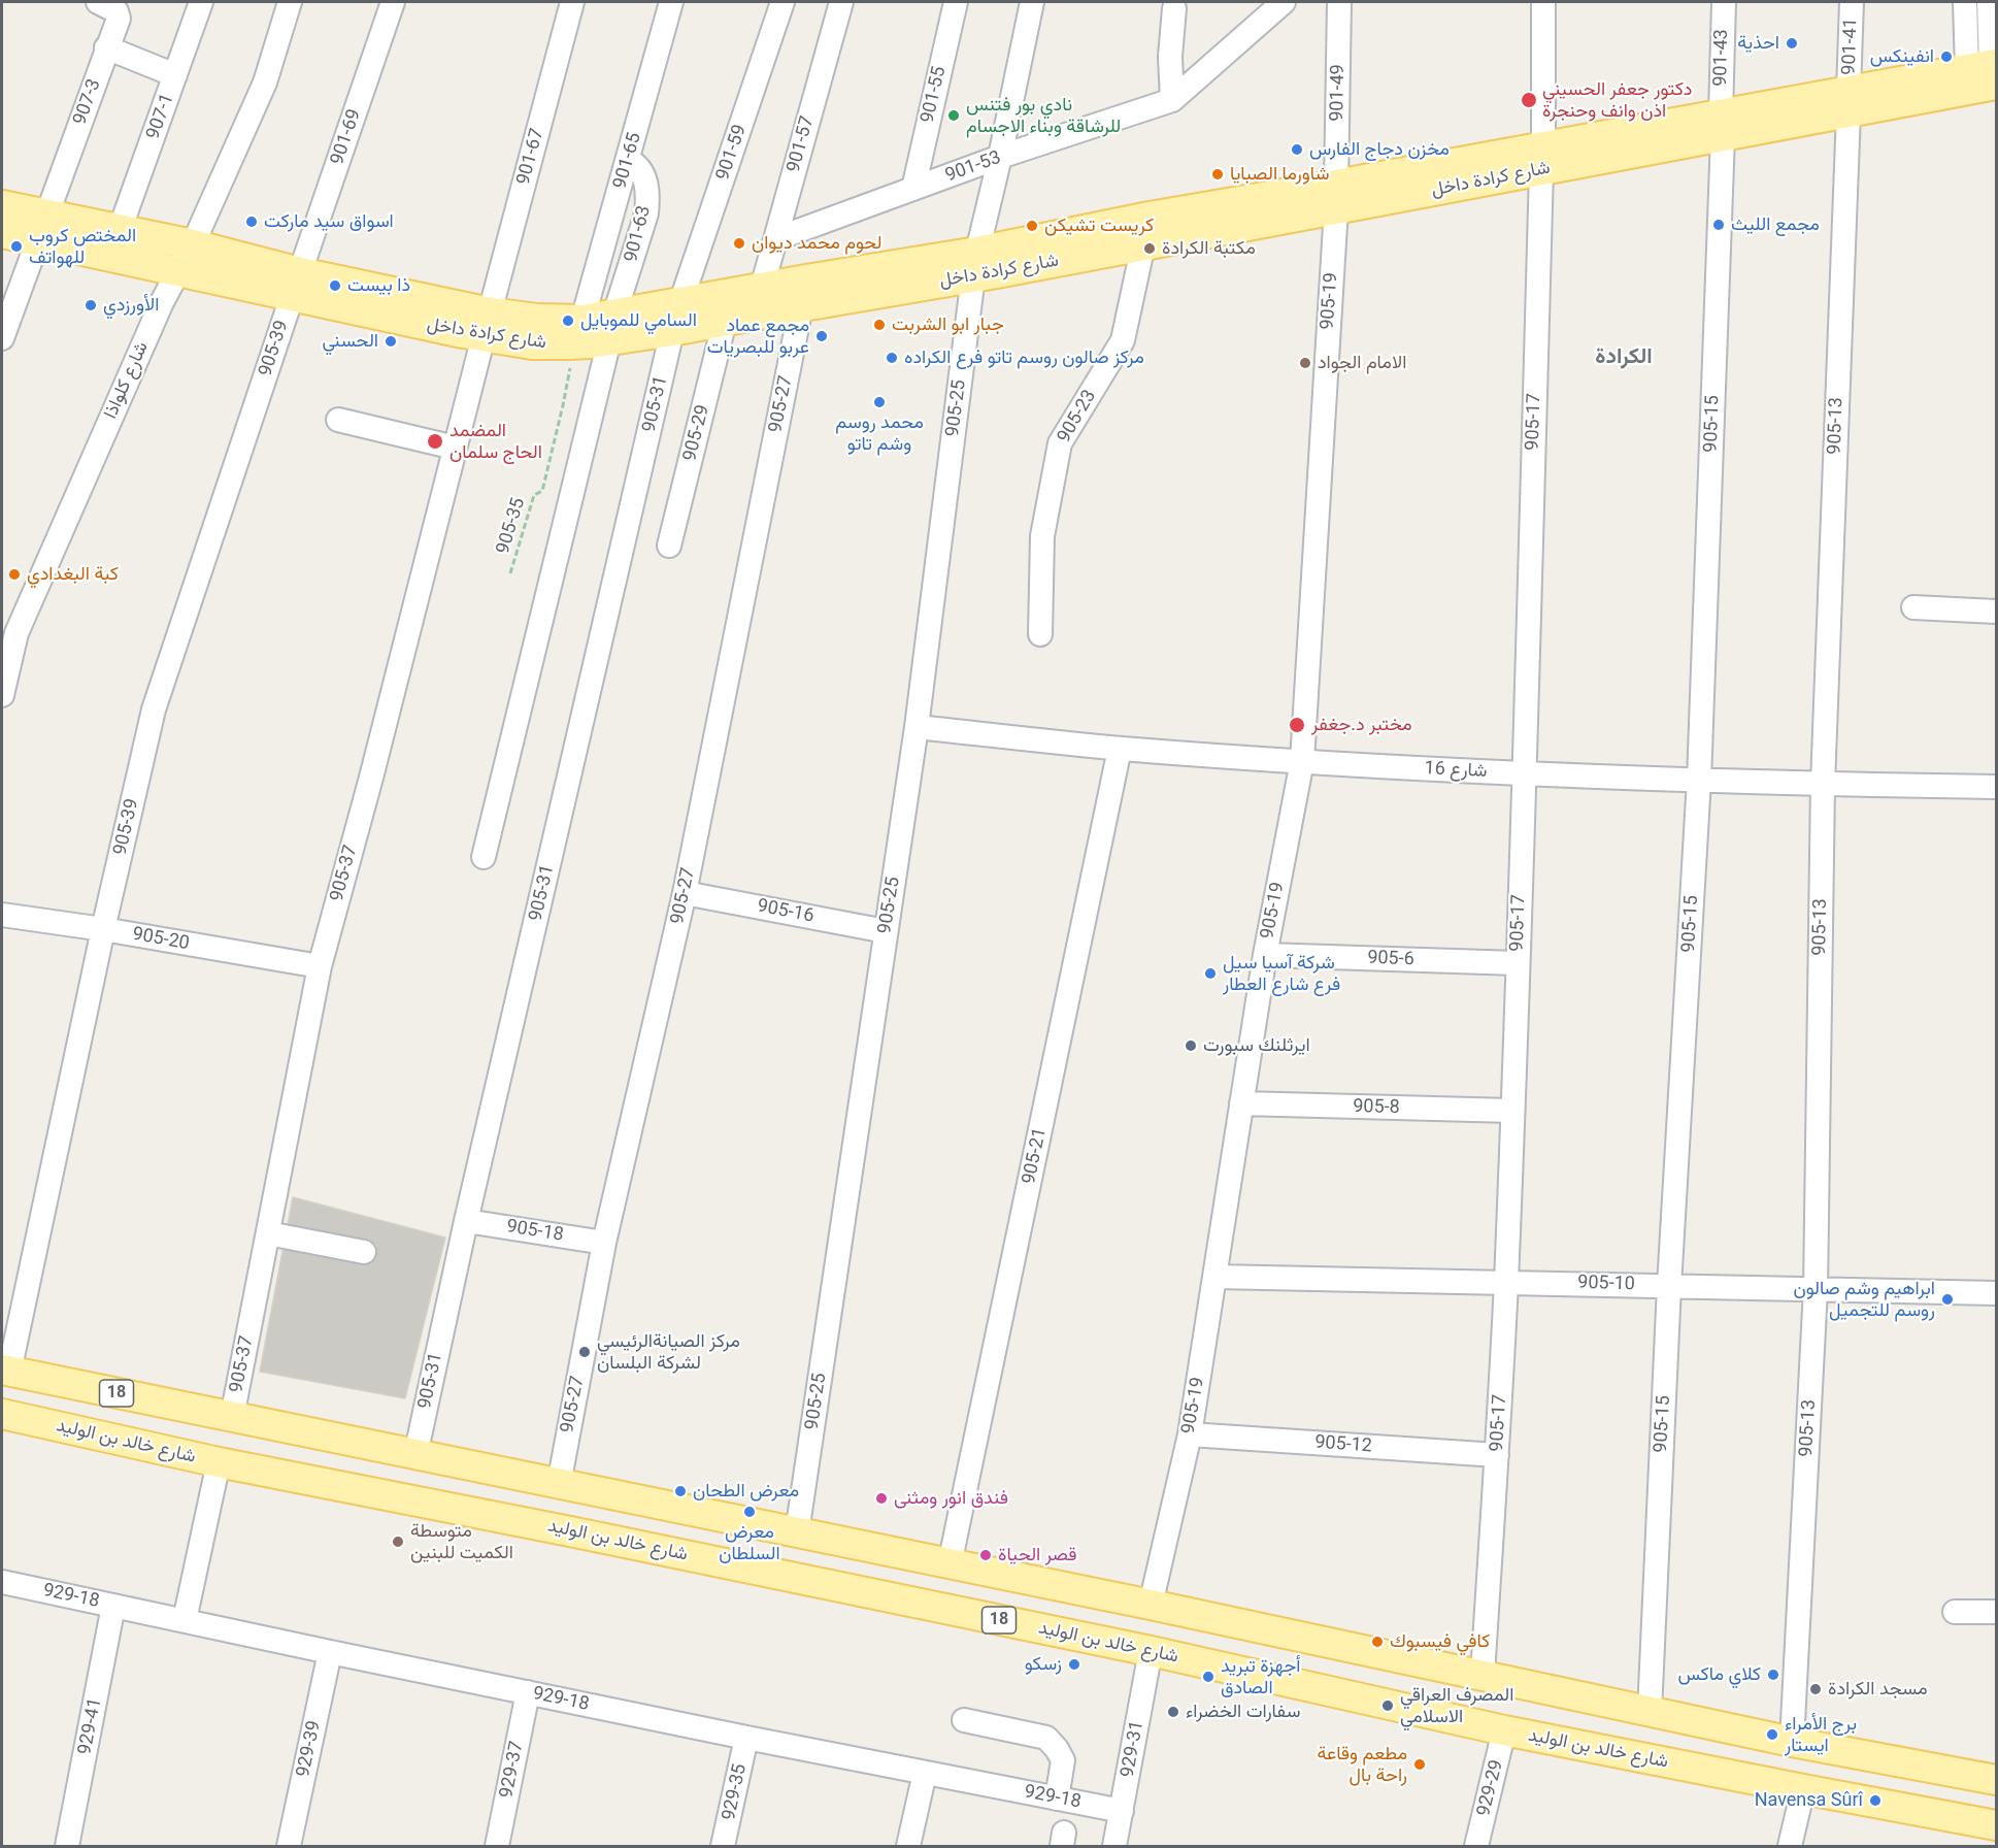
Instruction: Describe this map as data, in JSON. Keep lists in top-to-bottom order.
{
  "streets": {
    "main road": ["شارع كرادة داخل", "18", "شارع خالد بن الوليد"],
    "street": [
      "901-41",
      "901-43",
      "901-49",
      "901-55",
      "907-3",
      "907-1",
      "901-69",
      "901-57",
      "901-59",
      "901-67",
      "901-65",
      "901-53",
      "901-63",
      "905-19",
      "905-39",
      "شارع كلواذا",
      "905-31",
      "905-27",
      "905-25",
      "905-23",
      "905-17",
      "905-15",
      "905-13",
      "905-29",
      "شارع 16",
      "905-37",
      "905-16",
      "905-20",
      "905-6",
      "905-8",
      "905-21",
      "905-18",
      "905-10",
      "905-12",
      "929-18",
      "929-41",
      "929-39",
      "929-31",
      "929-37",
      "929-29",
      "929-35"
    ],
    "path": ["905-35"]
  },
  "crossings": [
    ["901-41", "شارع كرادة داخل"],
    ["901-41", "905-13"],
    ["901-43", "شارع كرادة داخل"],
    ["901-43", "905-15"],
    ["901-49", "شارع كرادة داخل"],
    ["901-49", "905-19"],
    ["901-55", "901-53"],
    ["907-3", "شارع كرادة داخل"],
    ["907-1", "شارع كرادة داخل"],
    ["901-69", "شارع كرادة داخل"],
    ["901-69", "905-39"],
    ["901-57", "901-53"],
    ["901-57", "شارع كرادة داخل"],
    ["901-59", "شارع كرادة داخل"],
    ["901-67", "شارع كرادة داخل"],
    ["901-67", "905-37"],
    ["901-65", "شارع كرادة داخل"],
    ["901-65", "901-63"],
    ["901-65", "905-35"],
    ["901-53", "905-25"],
    ["شارع كرادة داخل", "901-63"],
    ["شارع كرادة داخل", "905-19"],
    ["شارع كرادة داخل", "905-39"],
    ["شارع كرادة داخل", "شارع كلواذا"],
    ["شارع كرادة داخل", "905-31"],
    ["شارع كرادة داخل", "905-27"],
    ["شارع كرادة داخل", "905-25"],
    ["شارع كرادة داخل", "905-23"],
    ["شارع كرادة داخل", "905-17"],
    ["شارع كرادة داخل", "905-15"],
    ["شارع كرادة داخل", "905-13"],
    ["شارع كرادة داخل", "905-29"],
    ["شارع كرادة داخل", "905-35"],
    ["شارع كرادة داخل", "905-37"],
    ["905-19", "شارع 16"],
    ["905-19", "905-6"],
    ["905-19", "905-8"],
    ["905-19", "905-10"],
    ["905-19", "18"],
    ["905-19", "905-12"],
    ["905-39", "905-20"],
    ["905-39", "18"],
    ["905-31", "905-18"],
    ["905-31", "18"],
    ["905-27", "905-16"],
    ["905-27", "905-18"],
    ["905-27", "18"],
    ["905-25", "شارع 16"],
    ["905-25", "905-16"],
    ["905-25", "18"],
    ["905-17", "شارع 16"],
    ["905-17", "905-6"],
    ["905-17", "905-8"],
    ["905-17", "905-10"],
    ["905-17", "18"],
    ["905-17", "905-12"],
    ["905-15", "شارع 16"],
    ["905-15", "905-10"],
    ["905-15", "18"],
    ["905-13", "شارع 16"],
    ["905-13", "905-10"],
    ["905-13", "18"],
    ["شارع 16", "905-21"],
    ["905-37", "905-20"],
    ["905-37", "18"],
    ["905-21", "18"],
    ["شارع خالد بن الوليد", "929-31"],
    ["شارع خالد بن الوليد", "929-29"],
    ["929-18", "929-41"],
    ["929-18", "929-39"],
    ["929-18", "929-31"],
    ["929-18", "929-37"],
    ["929-18", "929-35"]
  ],
  "districts": ["الكرادة"],
  "places": [
    "احذية",
    "انفينكس",
    "دكتور جعفر الحسيني اذن وانف وحنجرة",
    "نادي بور فتنس للرشاقة وبناء الاجسام",
    "مخزن دجاج الفارس",
    "شاورما الصبايا",
    "اسواق سيد ماركت",
    "مجمع الليث",
    "كريست تشيكن",
    "لحوم محمد ديوان",
    "المختص كروب للهواتف",
    "مكتبة الكرادة",
    "ذا بيست",
    "الأورزدي",
    "السامي للموبايل",
    "جبار ابو الشربت",
    "مجمع عماد عربو للبصريات",
    "الحسني",
    "مركز صالون روسم تاتو فرع الكراده",
    "الامام الجواد",
    "محمد روسم وشم تاتو",
    "المضمد الحاج سلمان",
    "كبة البغدادي",
    "مختبر د.جغفر",
    "شركة آسيا سيل فرع شارع العطار",
    "ايرثلنك سبورت",
    "ابراهيم وشم صالون روسم للتجميل",
    "مركز الصيانةالرئيسي لشركة البلسان",
    "معرض الطحان",
    "فندق انور ومثنى",
    "معرض السلطان",
    "متوسطة الكميت للبنين",
    "قصر الحياة",
    "كافي فيسبوك",
    "زسكو",
    "كلاي ماكس",
    "أجهزة تبريد الصادق",
    "مسجد الكرادة",
    "المصرف العراقي الاسلامي",
    "سفارات الخضراء",
    "برج الأمراء ايستار",
    "مطعم وقاعة راحة بال",
    "Navensa Sûrî"
  ]
}
